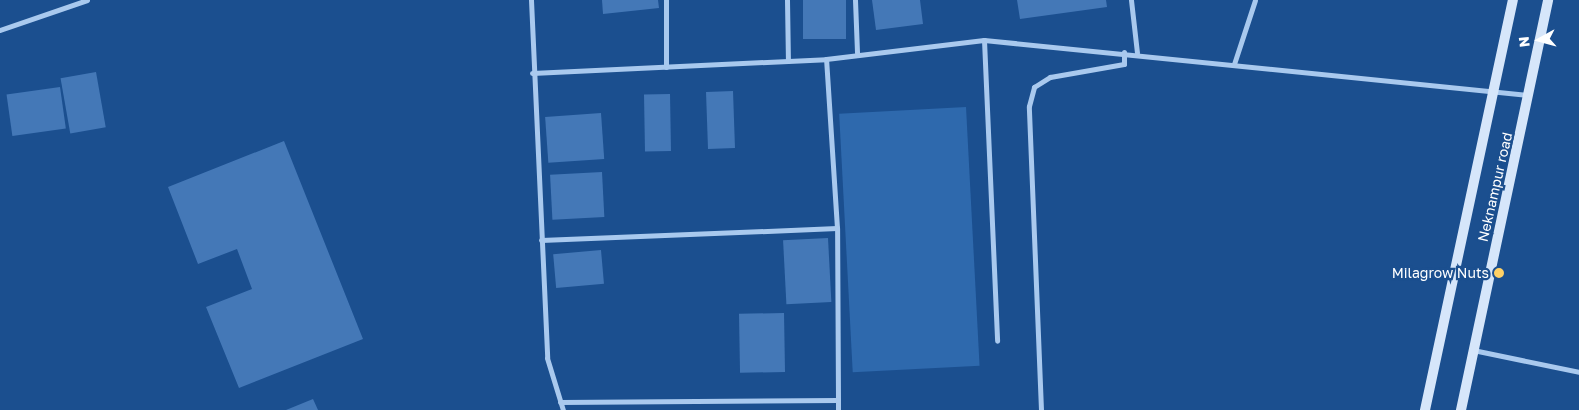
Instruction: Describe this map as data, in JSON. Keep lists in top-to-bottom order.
{
  "streets": {
    "street": ["Neknampur road"]
  },
  "places": ["Milagrow Nuts"],
  "north": "left"
}
